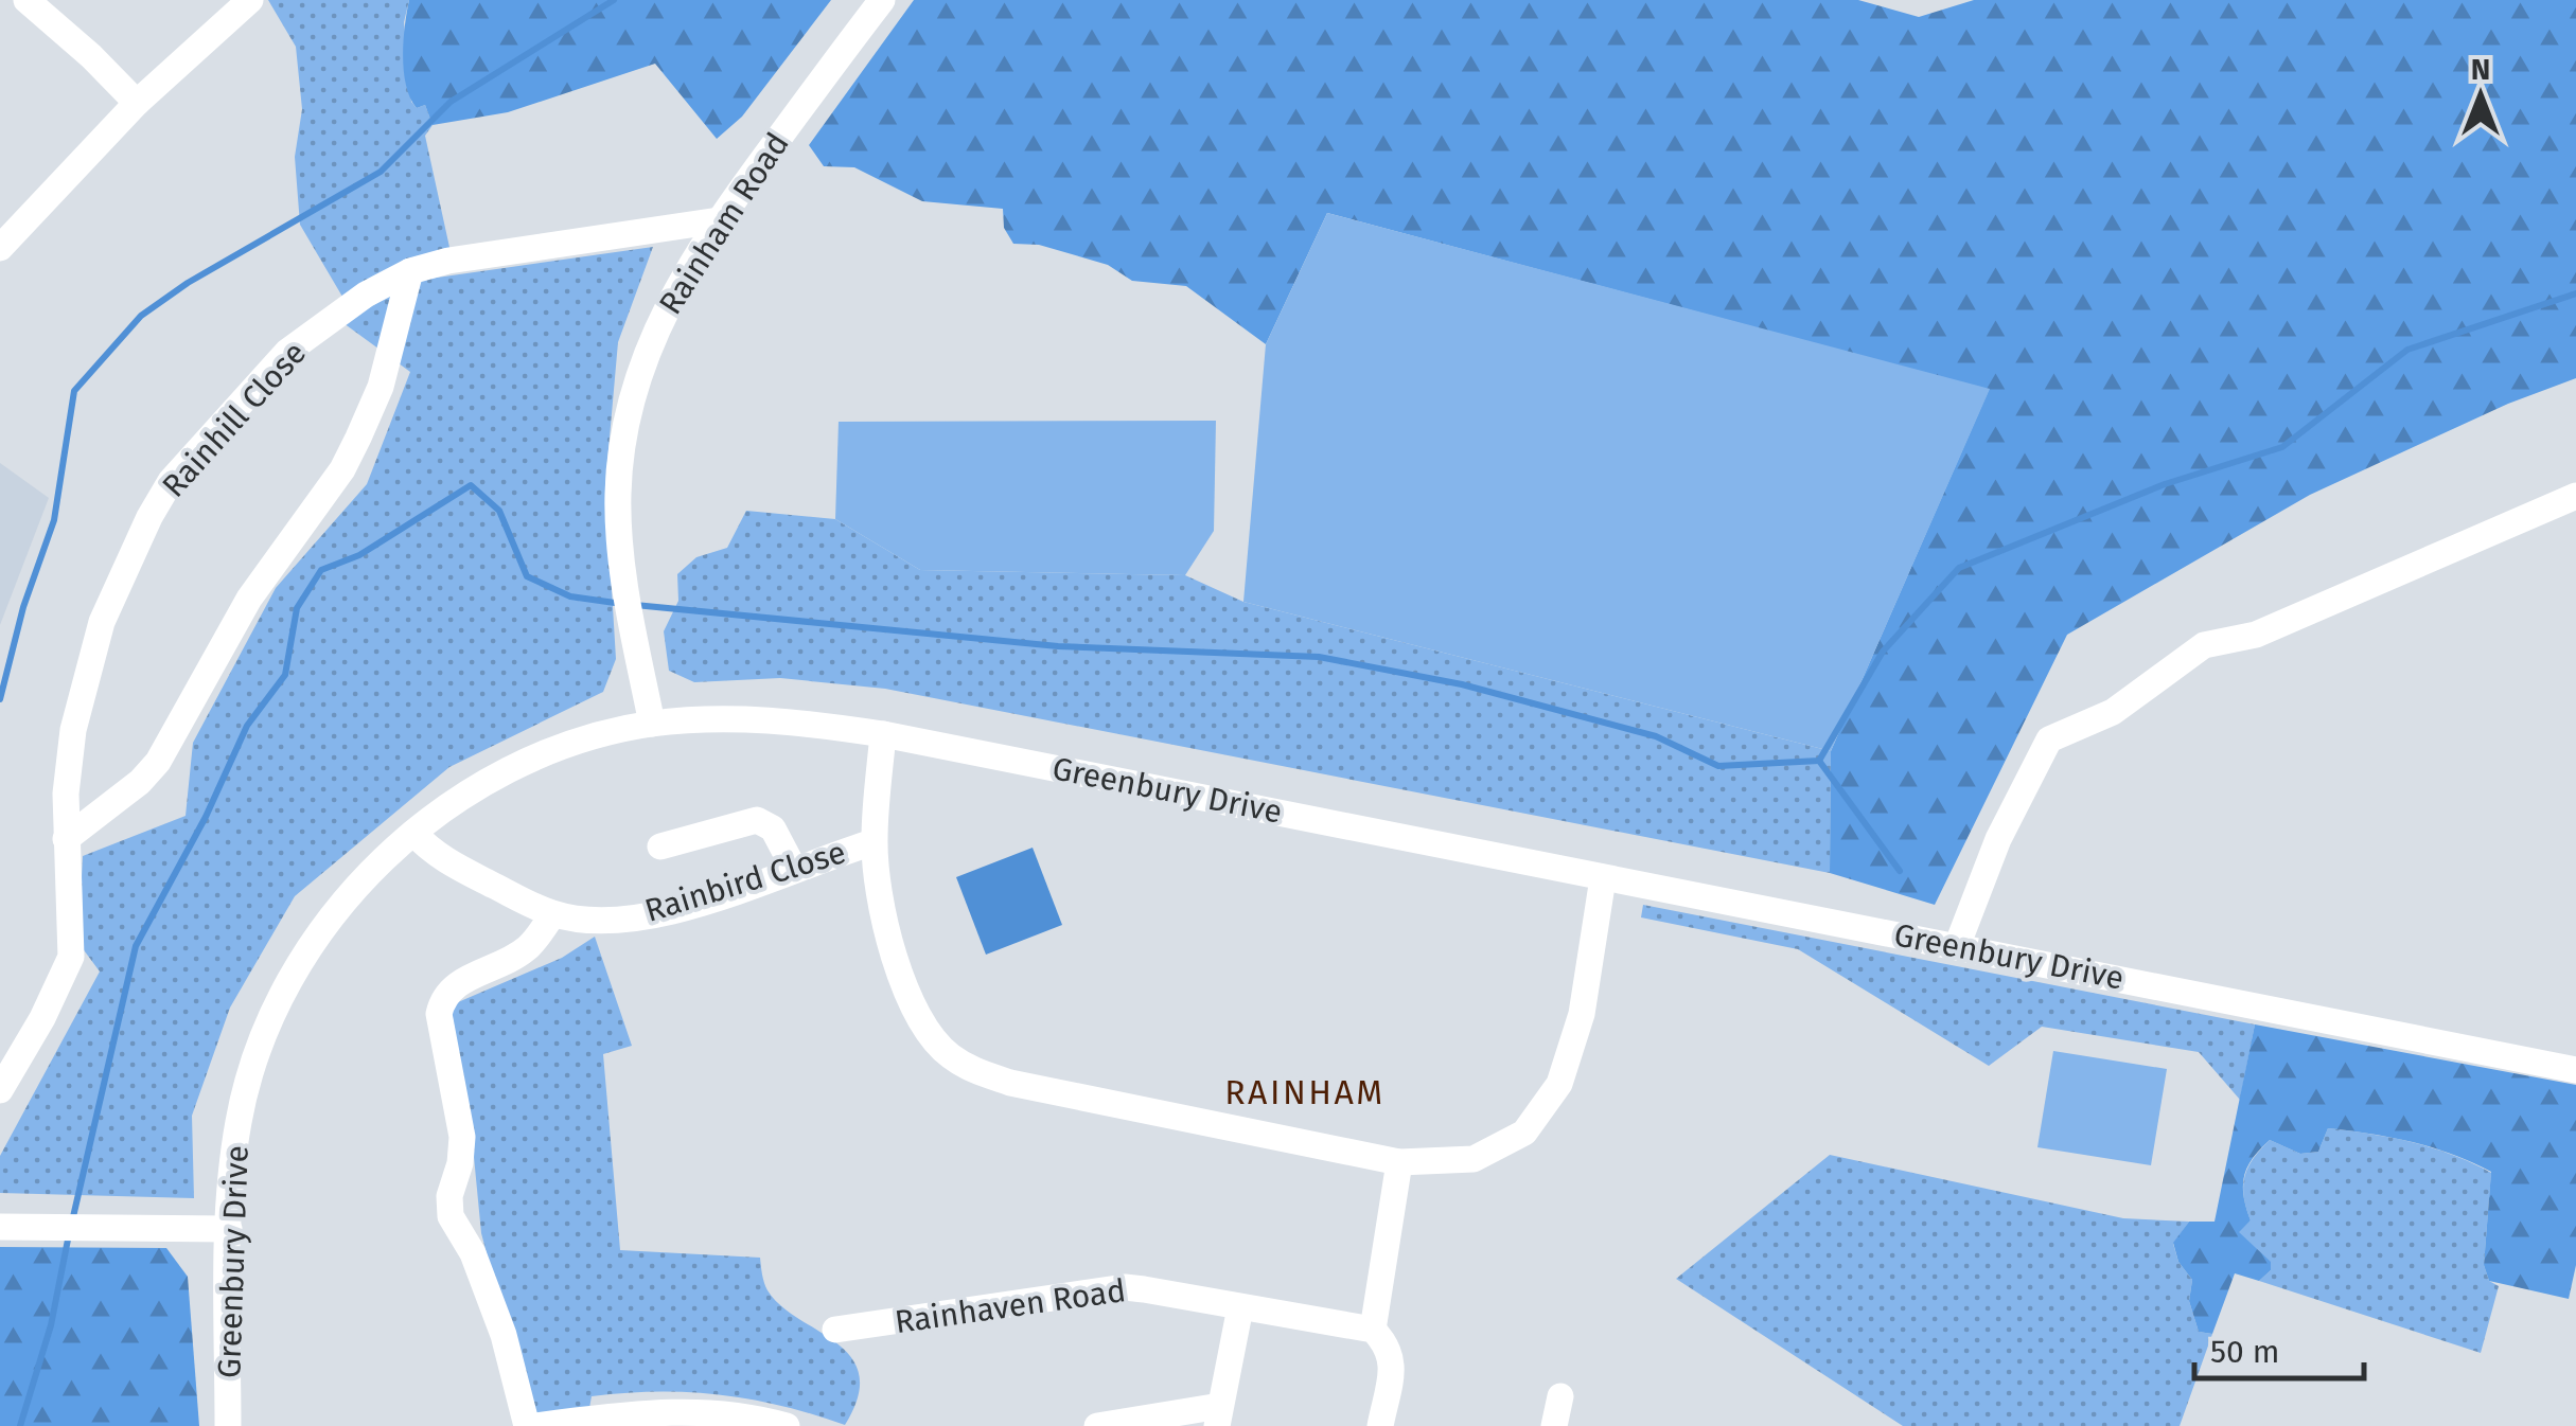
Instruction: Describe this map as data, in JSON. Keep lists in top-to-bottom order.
{
  "streets": {
    "street": [
      "Rainham Road",
      "Rainhill Close",
      "Greenbury Drive",
      "Rainbird Close",
      "Rainhaven Road"
    ]
  },
  "crossings": [
    ["Rainham Road", "Rainhill Close"],
    ["Rainham Road", "Greenbury Drive"],
    ["Greenbury Drive", "Rainbird Close"]
  ],
  "districts": ["RAINHAM"],
  "scale_bar": "50 m",
  "north": "top"
}
